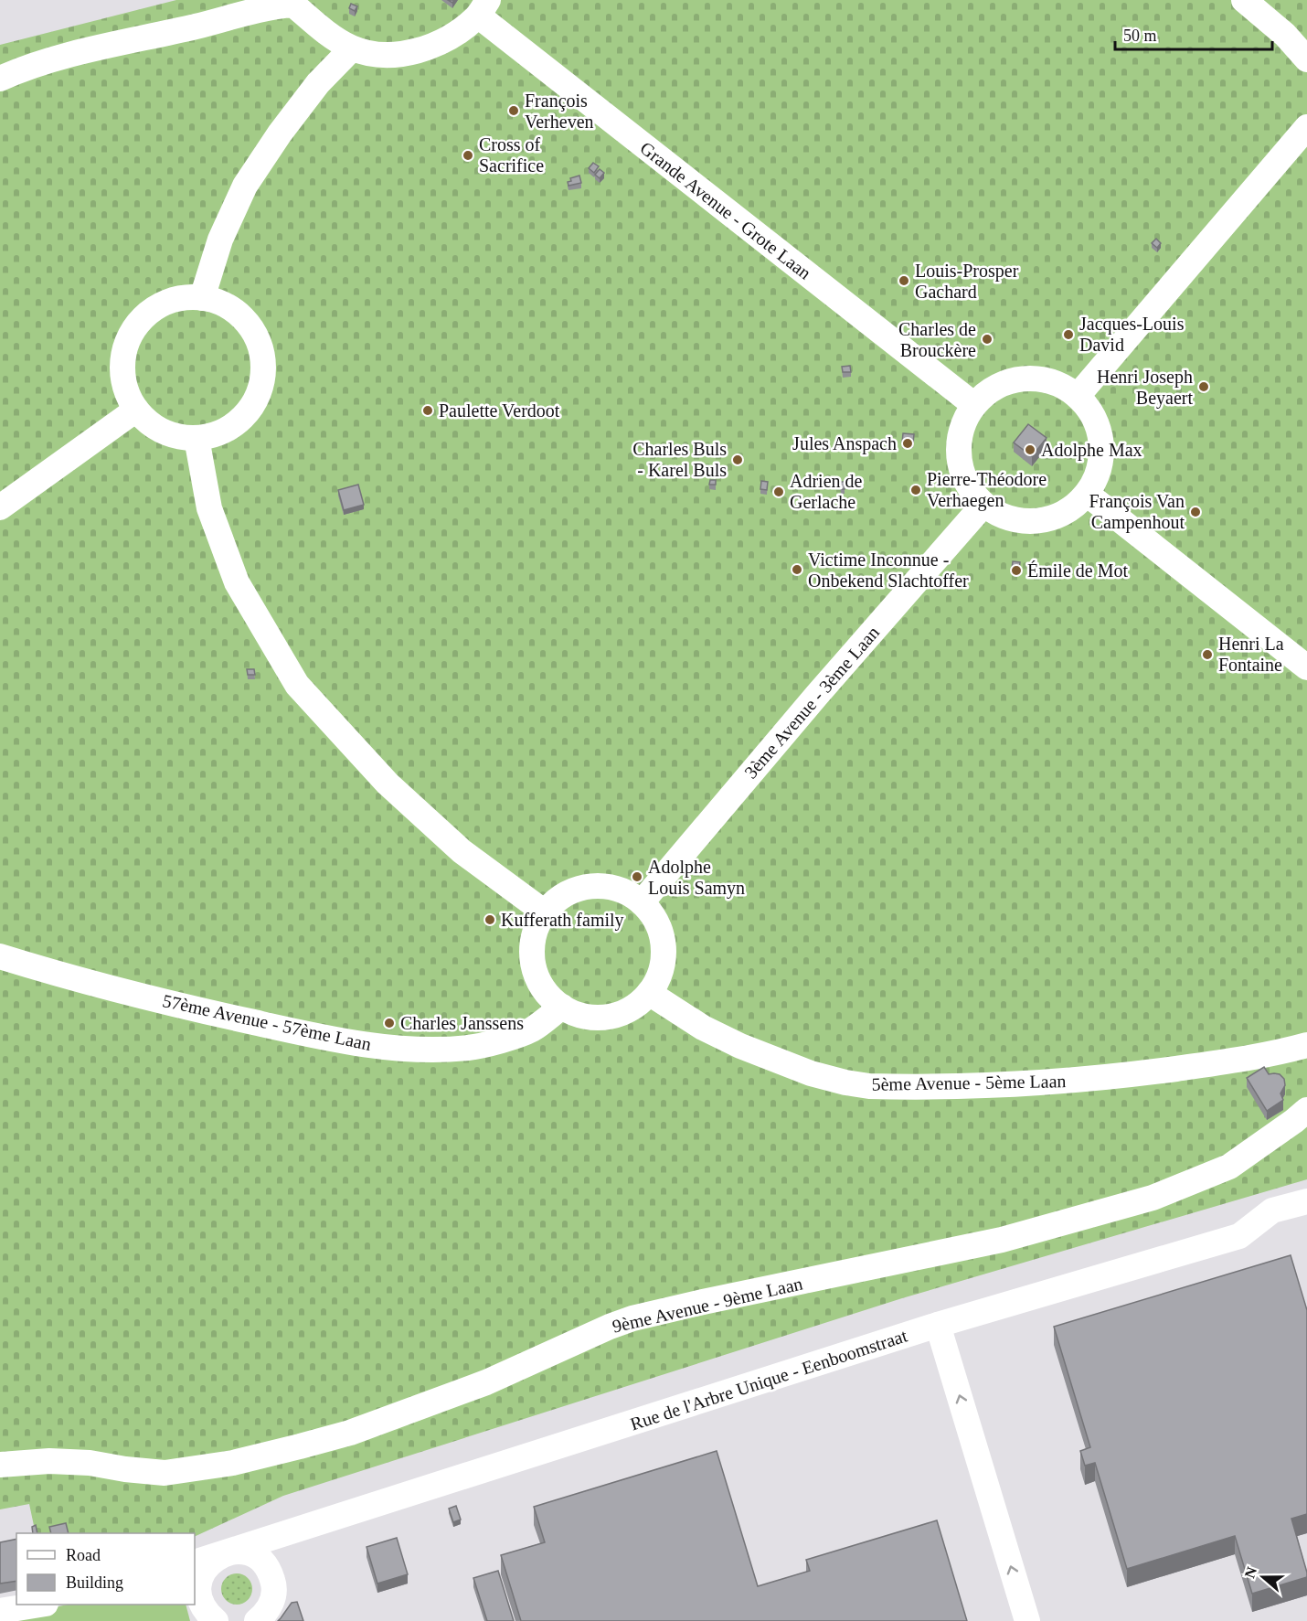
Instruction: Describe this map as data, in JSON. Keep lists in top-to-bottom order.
{
  "streets": {
    "street": [
      "Grande Avenue - Grote Laan",
      "3ème Avenue - 3ème Laan",
      "57ème Avenue - 57ème Laan",
      "5ème Avenue - 5ème Laan",
      "9ème Avenue - 9ème Laan",
      "Rue de l'Arbre Unique - Eenboomstraat"
    ]
  },
  "crossings": [
    ["Grande Avenue - Grote Laan", "3ème Avenue - 3ème Laan"],
    ["3ème Avenue - 3ème Laan", "57ème Avenue - 57ème Laan"],
    ["3ème Avenue - 3ème Laan", "5ème Avenue - 5ème Laan"],
    ["57ème Avenue - 57ème Laan", "5ème Avenue - 5ème Laan"]
  ],
  "places": [
    "François Verheven",
    "Cross of Sacrifice",
    "Louis-Prosper Gachard",
    "Jacques-Louis David",
    "Charles de Brouckère",
    "Henri Joseph Beyaert",
    "Paulette Verdoot",
    "Jules Anspach",
    "Adolphe Max",
    "Charles Buls - Karel Buls",
    "Pierre-Théodore Verhaegen",
    "Adrien de Gerlache",
    "François Van Campenhout",
    "Victime Inconnue - Onbekend Slachtoffer",
    "Émile de Mot",
    "Henri La Fontaine",
    "Adolphe Louis Samyn",
    "Kufferath family",
    "Charles Janssens"
  ],
  "legend": ["Road", "Building"],
  "scale_bar": "50 m",
  "north": "left"
}
